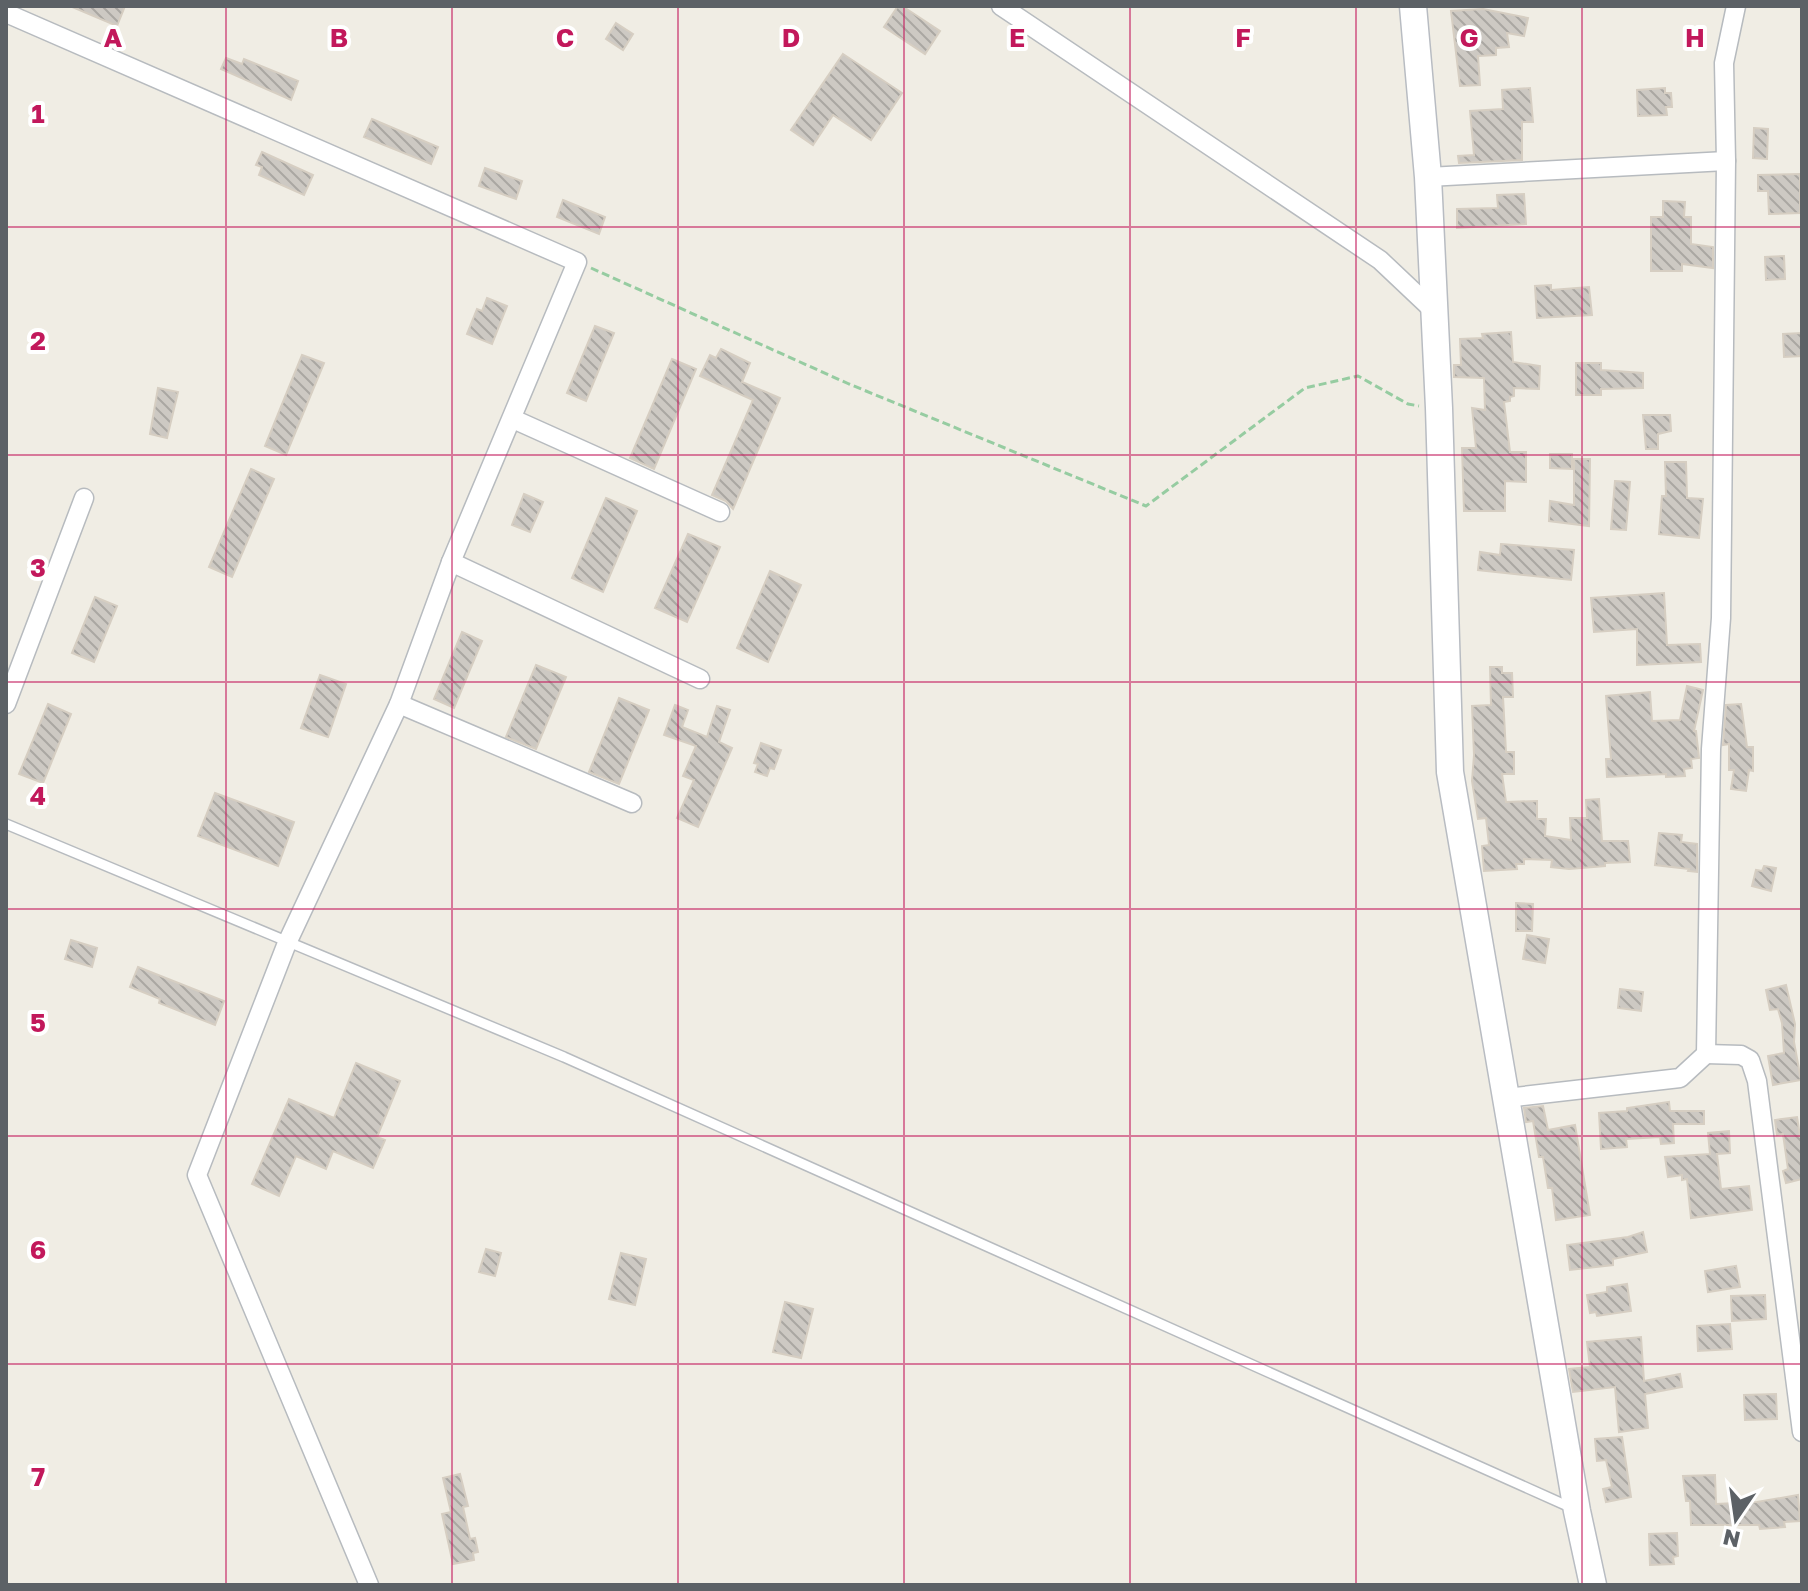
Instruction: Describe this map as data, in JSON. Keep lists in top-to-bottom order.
{
  "north": "bottom",
  "grid": {
    "columns": [
      "A",
      "B",
      "C",
      "D",
      "E",
      "F",
      "G",
      "H"
    ],
    "rows": [
      "1",
      "2",
      "3",
      "4",
      "5",
      "6",
      "7"
    ]
  }
}
